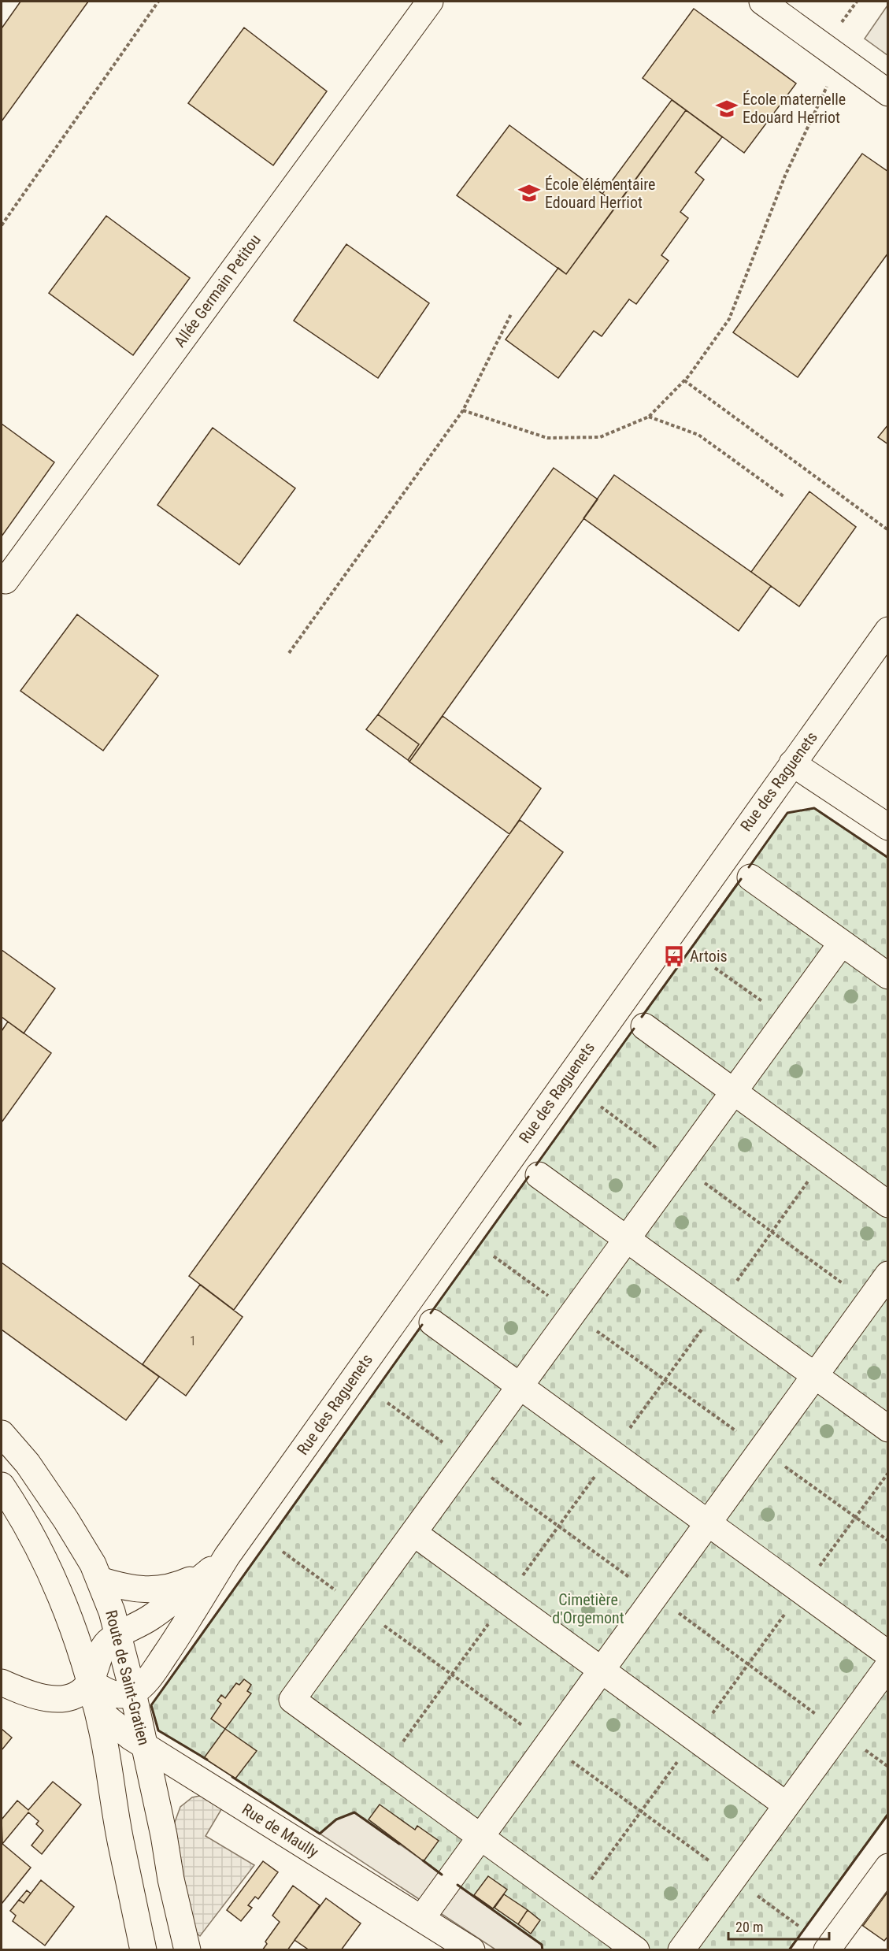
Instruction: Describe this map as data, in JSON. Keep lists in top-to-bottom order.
{
  "streets": {
    "street": [
      "Allée Germain Petitou",
      "Rue des Raguenets",
      "Route de Saint-Gratien",
      "Rue de Maully"
    ]
  },
  "crossings": [
    ["Rue des Raguenets", "Route de Saint-Gratien"],
    ["Rue des Raguenets", "Rue de Maully"],
    ["Route de Saint-Gratien", "Rue de Maully"]
  ],
  "parks": ["Cimetière d'Orgemont"],
  "places": {
    "school or university": ["École maternelle Edouard Herriot", "École élémentaire Edouard Herriot"],
    "bus stop": ["Artois"]
  },
  "house_numbers": ["1"],
  "scale_bar": "20 m"
}
